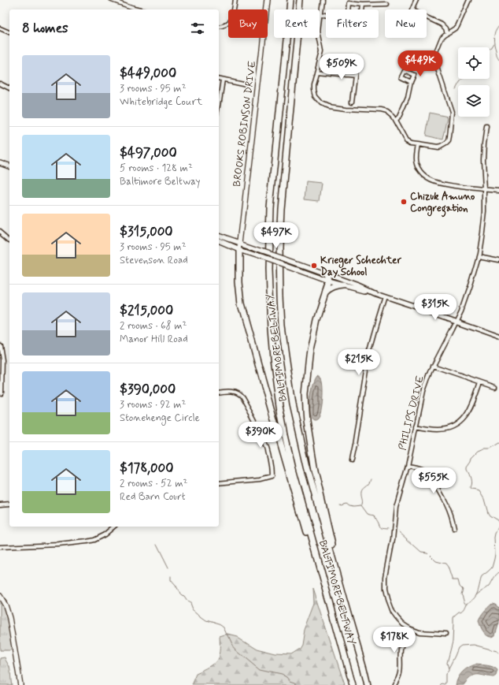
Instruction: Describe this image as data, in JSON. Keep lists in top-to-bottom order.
{
  "streets": {
    "highway": ["BALTIMORE BELTWAY"],
    "main road": ["BROOKS ROBINSON DRIVE"],
    "street": ["PHILIPS DRIVE"]
  },
  "places": ["Chizuk Amuno Congregation", "Krieger Schechter Day School"],
  "page": {
    "chip": [
      "Buy",
      "Rent",
      "Filters",
      "New"
    ],
    "heading": "8 homes",
    "list": [
      {
        "name": "$449,000",
        "note": "3 rooms · 95 m² · Whitebridge Court"
      },
      {
        "name": "$497,000",
        "note": "5 rooms · 128 m² · Baltimore Beltway"
      },
      {
        "name": "$315,000",
        "note": "3 rooms · 95 m² · Stevenson Road"
      },
      {
        "name": "$215,000",
        "note": "2 rooms · 68 m² · Manor Hill Road"
      },
      {
        "name": "$390,000",
        "note": "3 rooms · 92 m² · Stonehenge Circle"
      },
      {
        "name": "$178,000",
        "note": "2 rooms · 52 m² · Red Barn Court"
      }
    ],
    "price": [
      "$449K",
      "$509K",
      "$497K",
      "$315K",
      "$215K",
      "$390K",
      "$555K",
      "$178K"
    ]
  }
}
